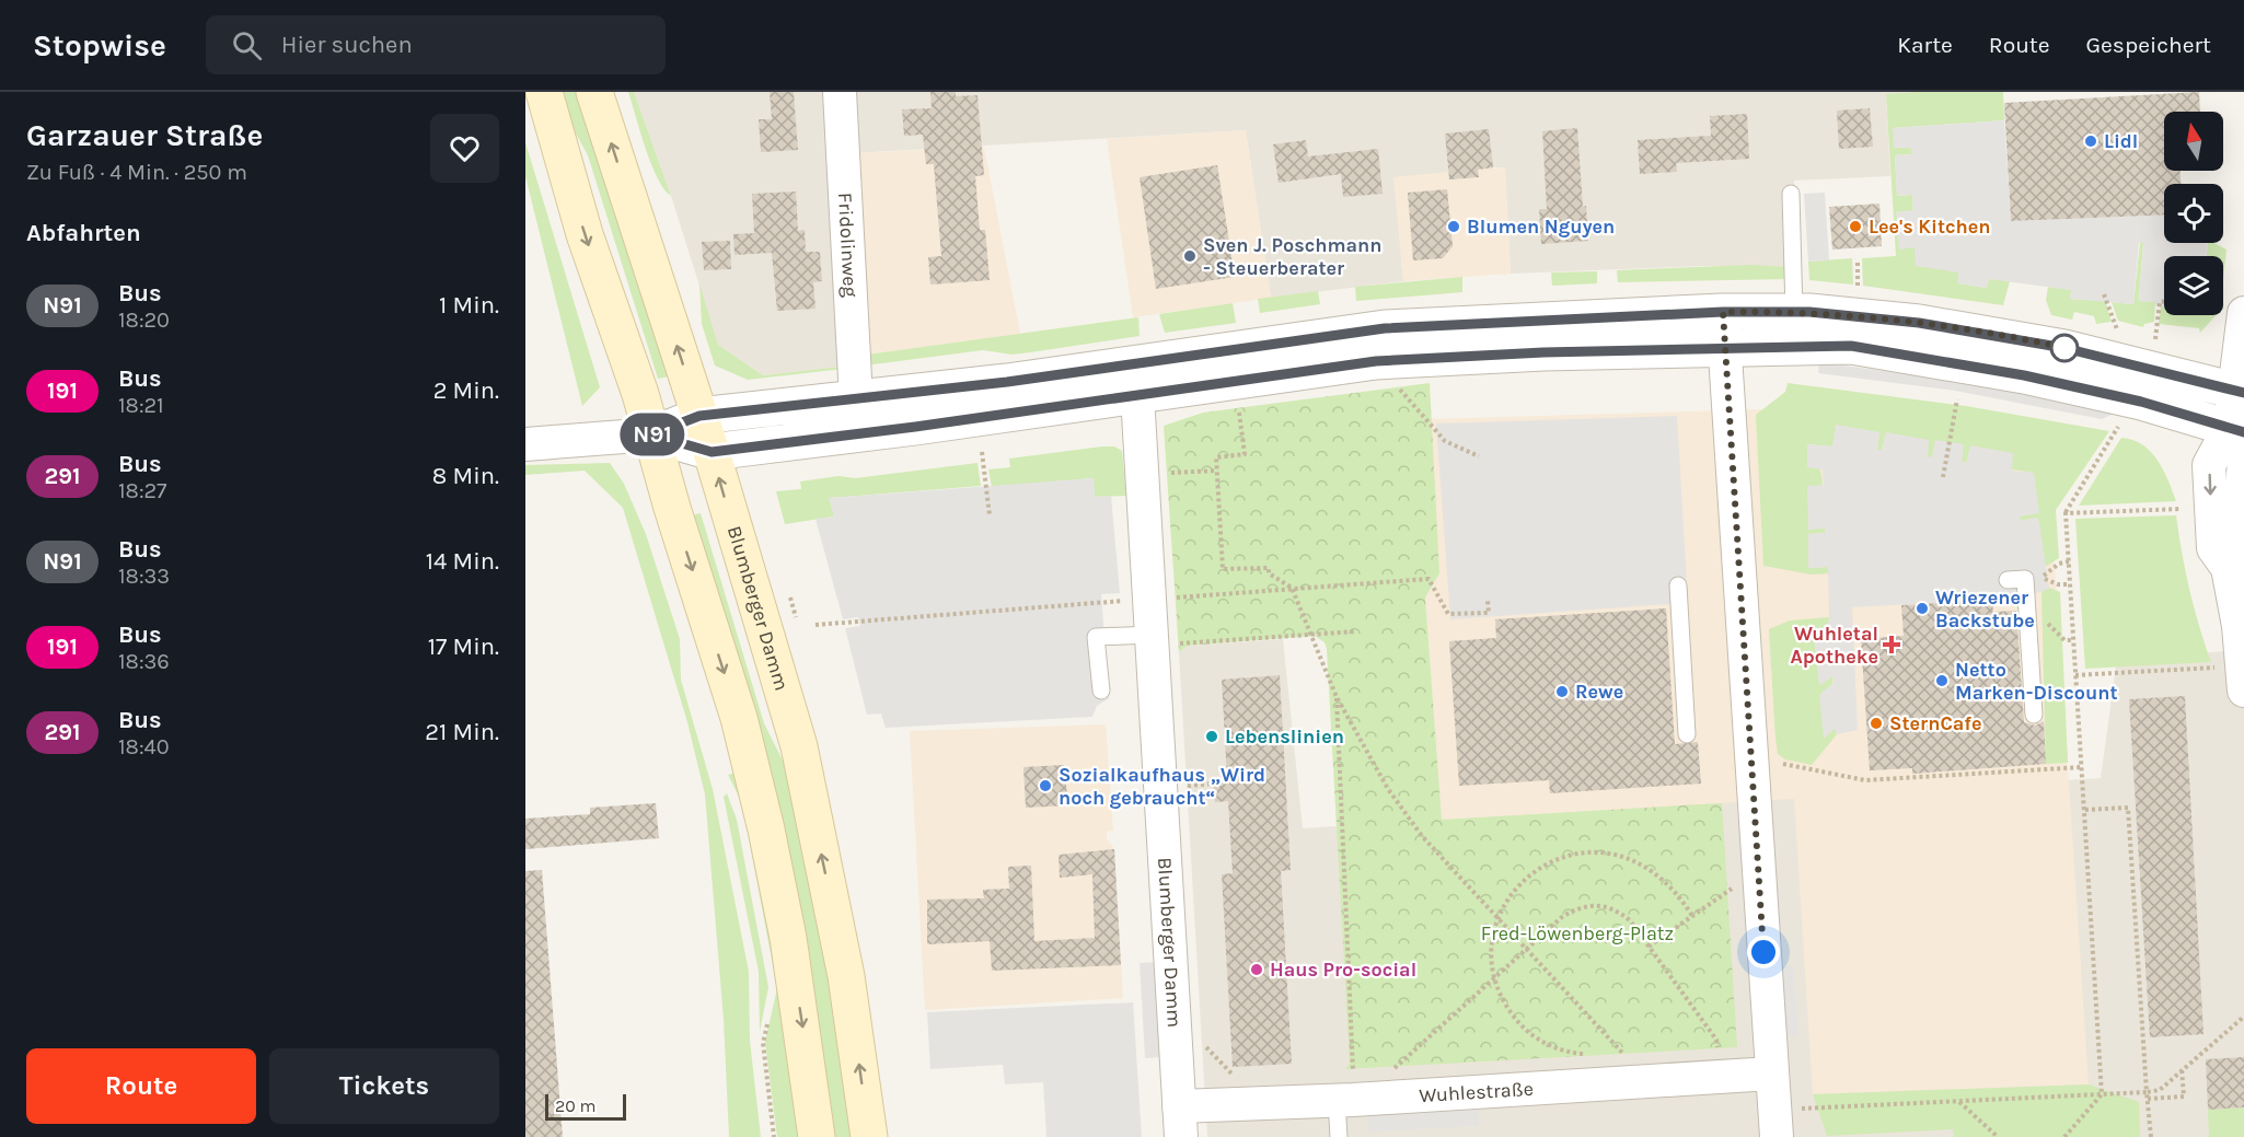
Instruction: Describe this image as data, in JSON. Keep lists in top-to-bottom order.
{
  "streets": {
    "main road": ["Blumberger Damm"],
    "street": ["Fridolinweg", "Wuhlestraße"]
  },
  "crossings": [
    ["Blumberger Damm", "Wuhlestraße"]
  ],
  "parks": ["Fred-Löwenberg-Platz"],
  "places": {
    "other": [
      "Lidl",
      "Blumen Nguyen",
      "Lee's Kitchen",
      "Sven J. Poschmann - Steuerberater",
      "Wriezener Backstube",
      "Netto Marken-Discount",
      "Rewe",
      "SternCafe",
      "Lebenslinien",
      "Sozialkaufhaus „Wird noch gebraucht“",
      "Haus Pro-social"
    ],
    "health": ["Wuhletal Apotheke"]
  },
  "lines": ["bus line N91"],
  "scale_bar": "20 m",
  "north": "top",
  "page": {
    "header": "Stopwise",
    "search": "Hier suchen",
    "nav": ["Karte", "Route", "Gespeichert"],
    "heading": [
      ["Garzauer Straße", "Zu Fuß · 4 Min. · 250 m"],
      "Abfahrten"
    ],
    "on_map": "N91",
    "list": [
      {
        "mark": "N91",
        "name": "Bus",
        "note": "18:20",
        "value": "1 Min."
      },
      {
        "mark": "191",
        "name": "Bus",
        "note": "18:21",
        "value": "2 Min."
      },
      {
        "mark": "291",
        "name": "Bus",
        "note": "18:27",
        "value": "8 Min."
      },
      {
        "mark": "N91",
        "name": "Bus",
        "note": "18:33",
        "value": "14 Min."
      },
      {
        "mark": "191",
        "name": "Bus",
        "note": "18:36",
        "value": "17 Min."
      },
      {
        "mark": "291",
        "name": "Bus",
        "note": "18:40",
        "value": "21 Min."
      }
    ],
    "buttons": ["Route", "Tickets"],
    "scale": "20 m"
  }
}
